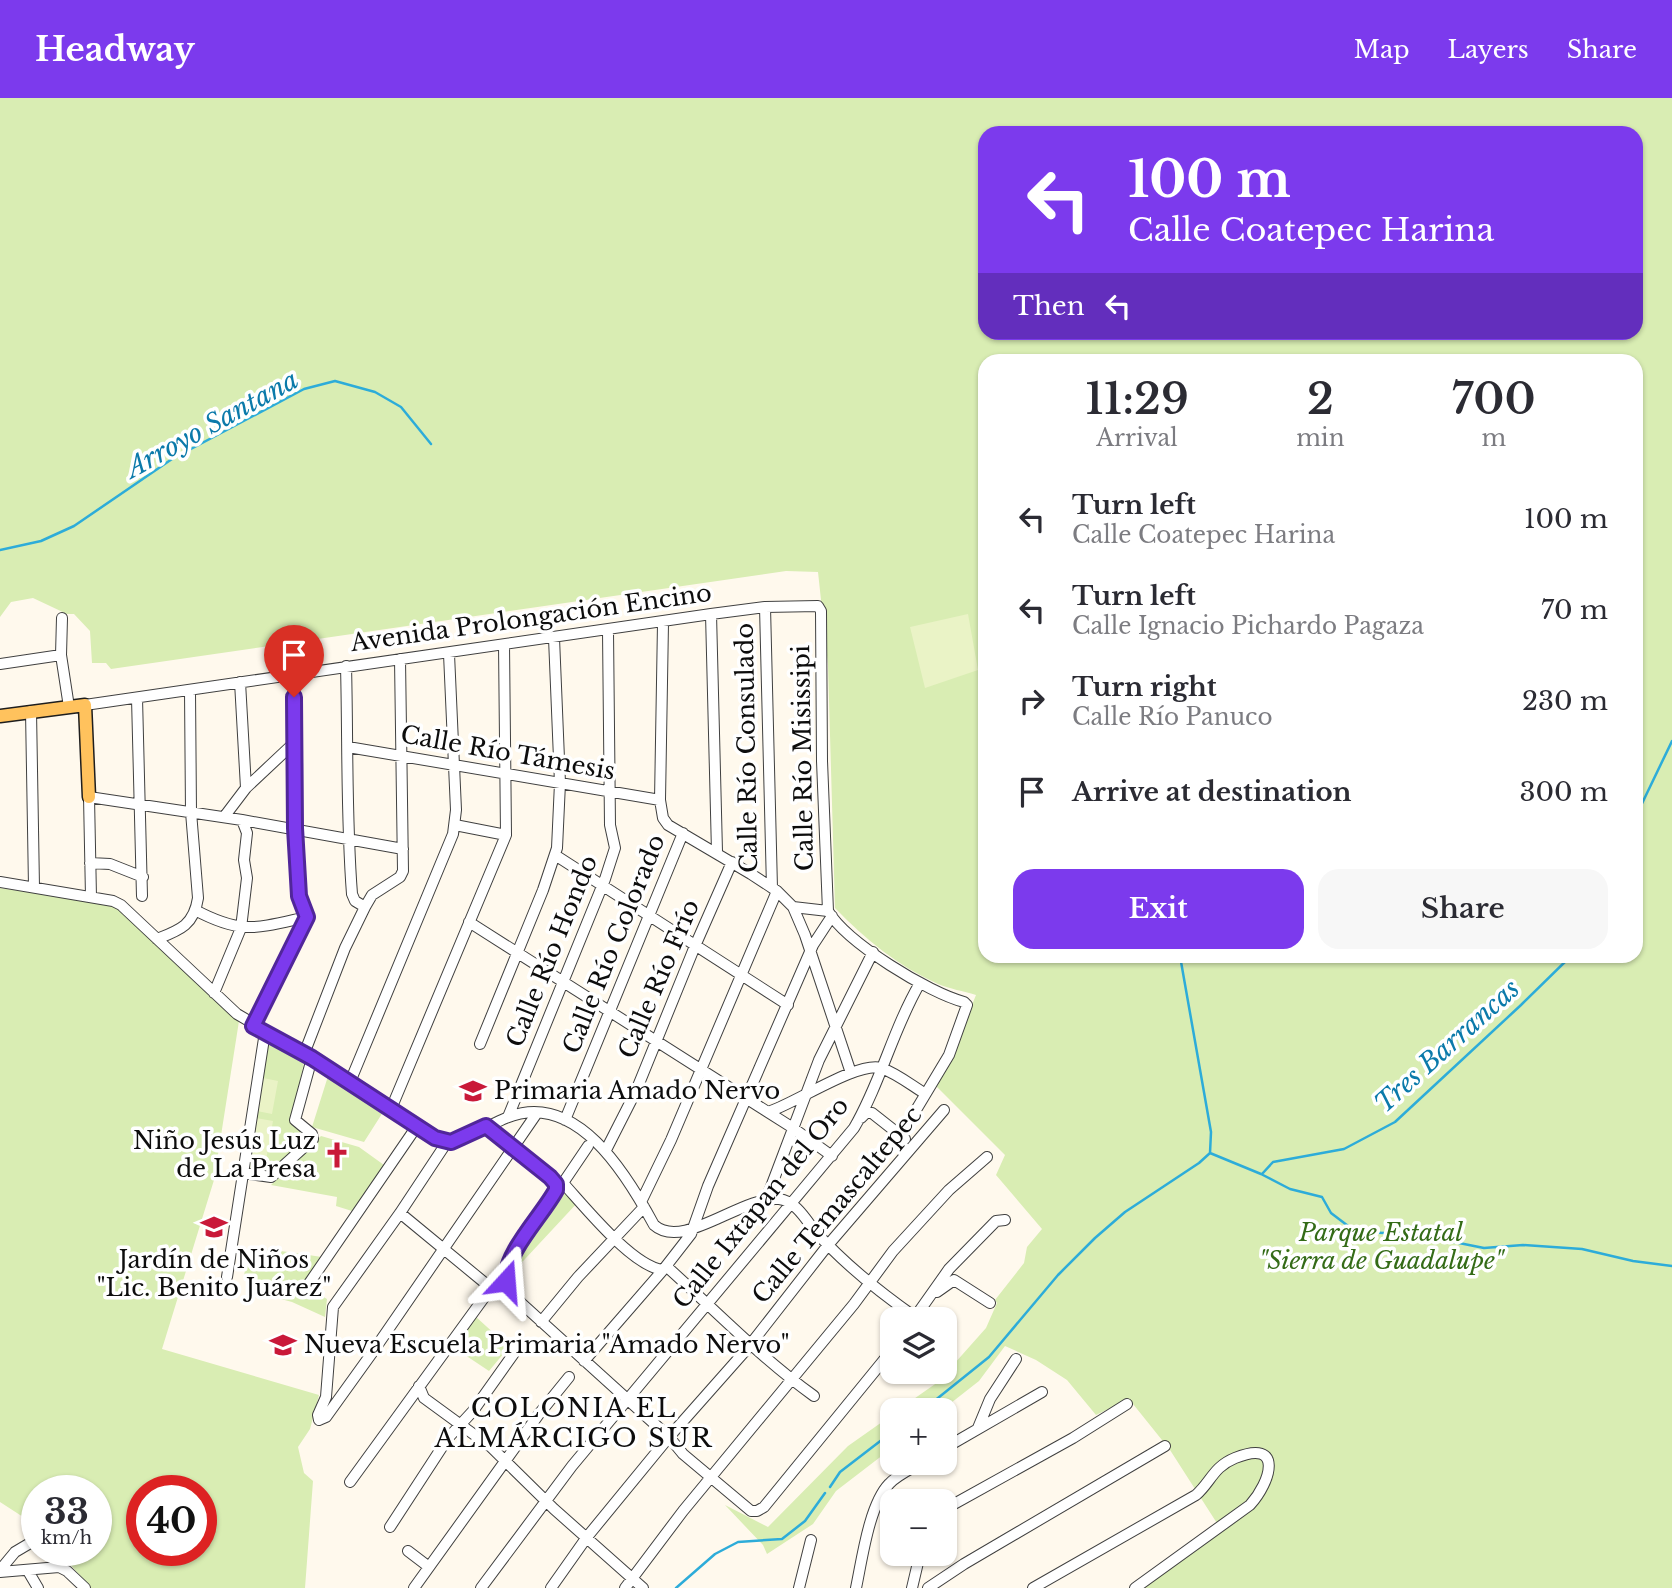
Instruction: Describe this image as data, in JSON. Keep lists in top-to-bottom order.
{
  "streets": {
    "main road": ["Avenida Prolongación Encino"],
    "street": [
      "Calle Río Consulado",
      "Calle Río Támesis",
      "Calle Río Misissipi",
      "Calle Río Colorado",
      "Calle Río Hondo",
      "Calle Río Frío",
      "Calle Ixtapan del Oro",
      "Calle Temascaltepec"
    ]
  },
  "crossings": [
    ["Avenida Prolongación Encino", "Calle Río Consulado"],
    ["Avenida Prolongación Encino", "Calle Río Misissipi"],
    ["Avenida Prolongación Encino", "Calle Río Colorado"],
    ["Avenida Prolongación Encino", "Calle Río Hondo"],
    ["Calle Río Támesis", "Calle Río Colorado"],
    ["Calle Río Támesis", "Calle Río Hondo"]
  ],
  "districts": ["COLONIA EL ALMÁRCIGO SUR"],
  "water": ["Arroyo Santana", "Tres Barrancas"],
  "parks": ["Parque Estatal \"Sierra de Guadalupe\""],
  "places": {
    "school or university": ["Primaria Amado Nervo", "Jardín de Niños \"Lic. Benito Juárez\"", "Nueva Escuela Primaria \"Amado Nervo\""],
    "church": ["Niño Jesús Luz de La Presa"]
  },
  "page": {
    "header": "Headway",
    "nav": ["Map", "Layers", "Share"],
    "turn": ["100 m", "Calle Coatepec Harina"],
    "then": "Then",
    "eta": [
      "11:29",
      "Arrival",
      "2",
      "min",
      "700",
      "m"
    ],
    "list": [
      {
        "name": "Turn left",
        "note": "Calle Coatepec Harina",
        "value": "100 m"
      },
      {
        "name": "Turn left",
        "note": "Calle Ignacio Pichardo Pagaza",
        "value": "70 m"
      },
      {
        "name": "Turn right",
        "note": "Calle Río Panuco",
        "value": "230 m"
      },
      {
        "name": "Arrive at destination",
        "value": "300 m"
      }
    ],
    "buttons": ["Exit", "Share"],
    "map_buttons": ["+", "−"],
    "speed": "33 km/h",
    "limit": "40"
  }
}
